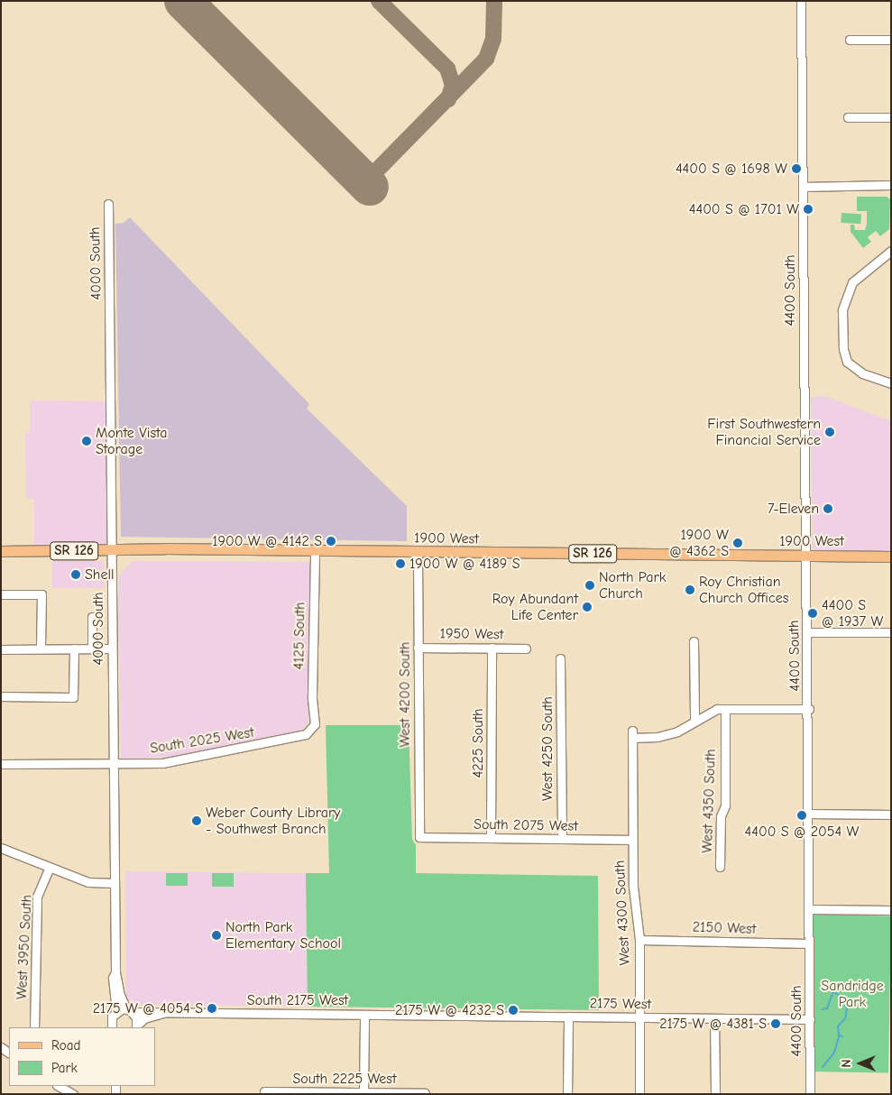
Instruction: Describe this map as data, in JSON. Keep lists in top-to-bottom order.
{
  "streets": {
    "main road": ["1900 West", "SR 126"],
    "street": [
      "4000 South",
      "4400 South",
      "1950 West",
      "4125 South",
      "West 4200 South",
      "South 2025 West",
      "4225 South",
      "West 4250 South",
      "West 4350 South",
      "South 2075 West",
      "West 4300 South",
      "2150 West",
      "West 3950 South",
      "South 2175 West",
      "2175 West",
      "South 2225 West"
    ]
  },
  "crossings": [
    ["4000 South", "1900 West"],
    ["4000 South", "South 2025 West"],
    ["4000 South", "South 2175 West"],
    ["4400 South", "1900 West"],
    ["4400 South", "2150 West"],
    ["4400 South", "2175 West"],
    ["1900 West", "4125 South"],
    ["1900 West", "West 4200 South"],
    ["1950 West", "West 4200 South"],
    ["1950 West", "4225 South"],
    ["4125 South", "South 2025 West"],
    ["West 4200 South", "South 2075 West"],
    ["4225 South", "South 2075 West"],
    ["West 4250 South", "South 2075 West"],
    ["South 2075 West", "West 4300 South"],
    ["West 4300 South", "2150 West"],
    ["West 4300 South", "2175 West"],
    ["South 2175 West", "2175 West"]
  ],
  "parks": ["Sandridge Park"],
  "places": [
    "4400 S @ 1698 W",
    "4400 S @ 1701 W",
    "First Southwestern Financial Service",
    "Monte Vista Storage",
    "7-Eleven",
    "1900 W @ 4142 S",
    "1900 W @ 4362 S",
    "1900 W @ 4189 S",
    "Shell",
    "North Park Church",
    "Roy Christian Church Offices",
    "Roy Abundant Life Center",
    "4400 S @ 1937 W",
    "4400 S @ 2054 W",
    "Weber County Library - Southwest Branch",
    "North Park Elementary School",
    "2175 W @ 4054 S",
    "2175 W @ 4232 S",
    "2175 W @ 4381 S"
  ],
  "legend": ["Road", "Park"],
  "north": "left"
}
